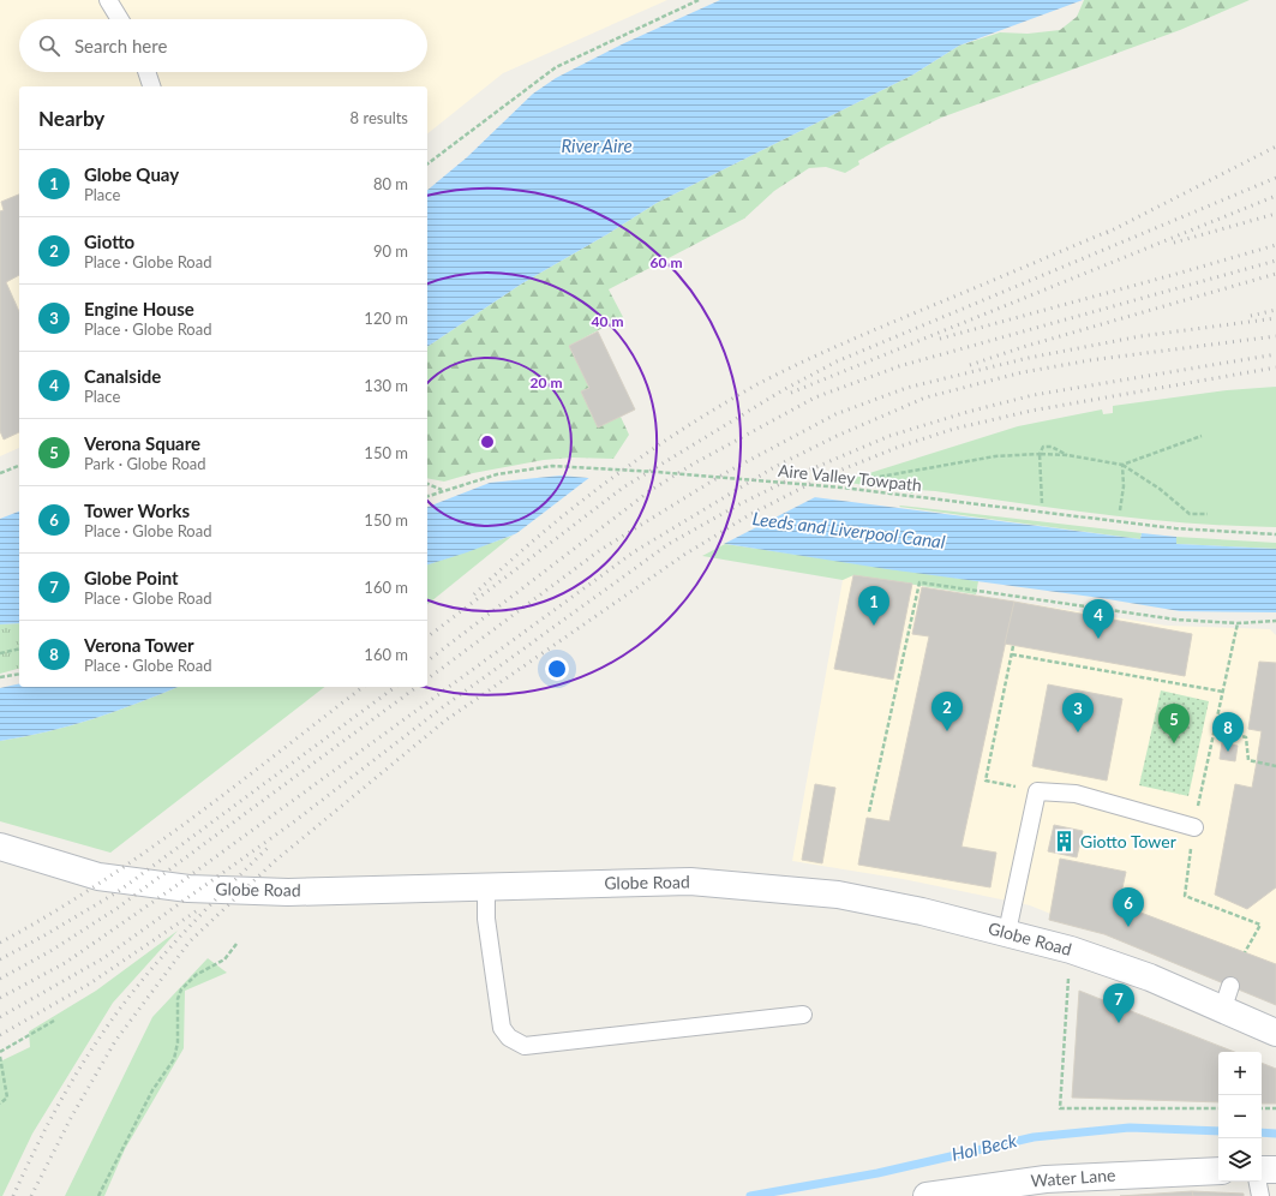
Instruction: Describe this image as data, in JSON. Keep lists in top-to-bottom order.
{
  "streets": {
    "street": ["Globe Road", "Water Lane"],
    "path": ["Aire Valley Towpath"]
  },
  "water": ["River Aire", "Leeds and Liverpool Canal", "Hol Beck"],
  "places": {
    "building": ["Giotto Tower"]
  },
  "page": {
    "search": "Search here",
    "heading": ["Nearby", "8 results"],
    "list": [
      {
        "mark": "1",
        "name": "Globe Quay",
        "note": "Place",
        "value": "80 m"
      },
      {
        "mark": "2",
        "name": "Giotto",
        "note": "Place · Globe Road",
        "value": "90 m"
      },
      {
        "mark": "3",
        "name": "Engine House",
        "note": "Place · Globe Road",
        "value": "120 m"
      },
      {
        "mark": "4",
        "name": "Canalside",
        "note": "Place",
        "value": "130 m"
      },
      {
        "mark": "5",
        "name": "Verona Square",
        "note": "Park · Globe Road",
        "value": "150 m"
      },
      {
        "mark": "6",
        "name": "Tower Works",
        "note": "Place · Globe Road",
        "value": "150 m"
      },
      {
        "mark": "7",
        "name": "Globe Point",
        "note": "Place · Globe Road",
        "value": "160 m"
      },
      {
        "mark": "8",
        "name": "Verona Tower",
        "note": "Place · Globe Road",
        "value": "160 m"
      }
    ],
    "pins": [
      "1",
      "4",
      "2",
      "3",
      "5",
      "8",
      "6",
      "7"
    ],
    "map_buttons": ["+", "−"]
  },
  "rings": ["60 m", "40 m", "20 m"]
}
